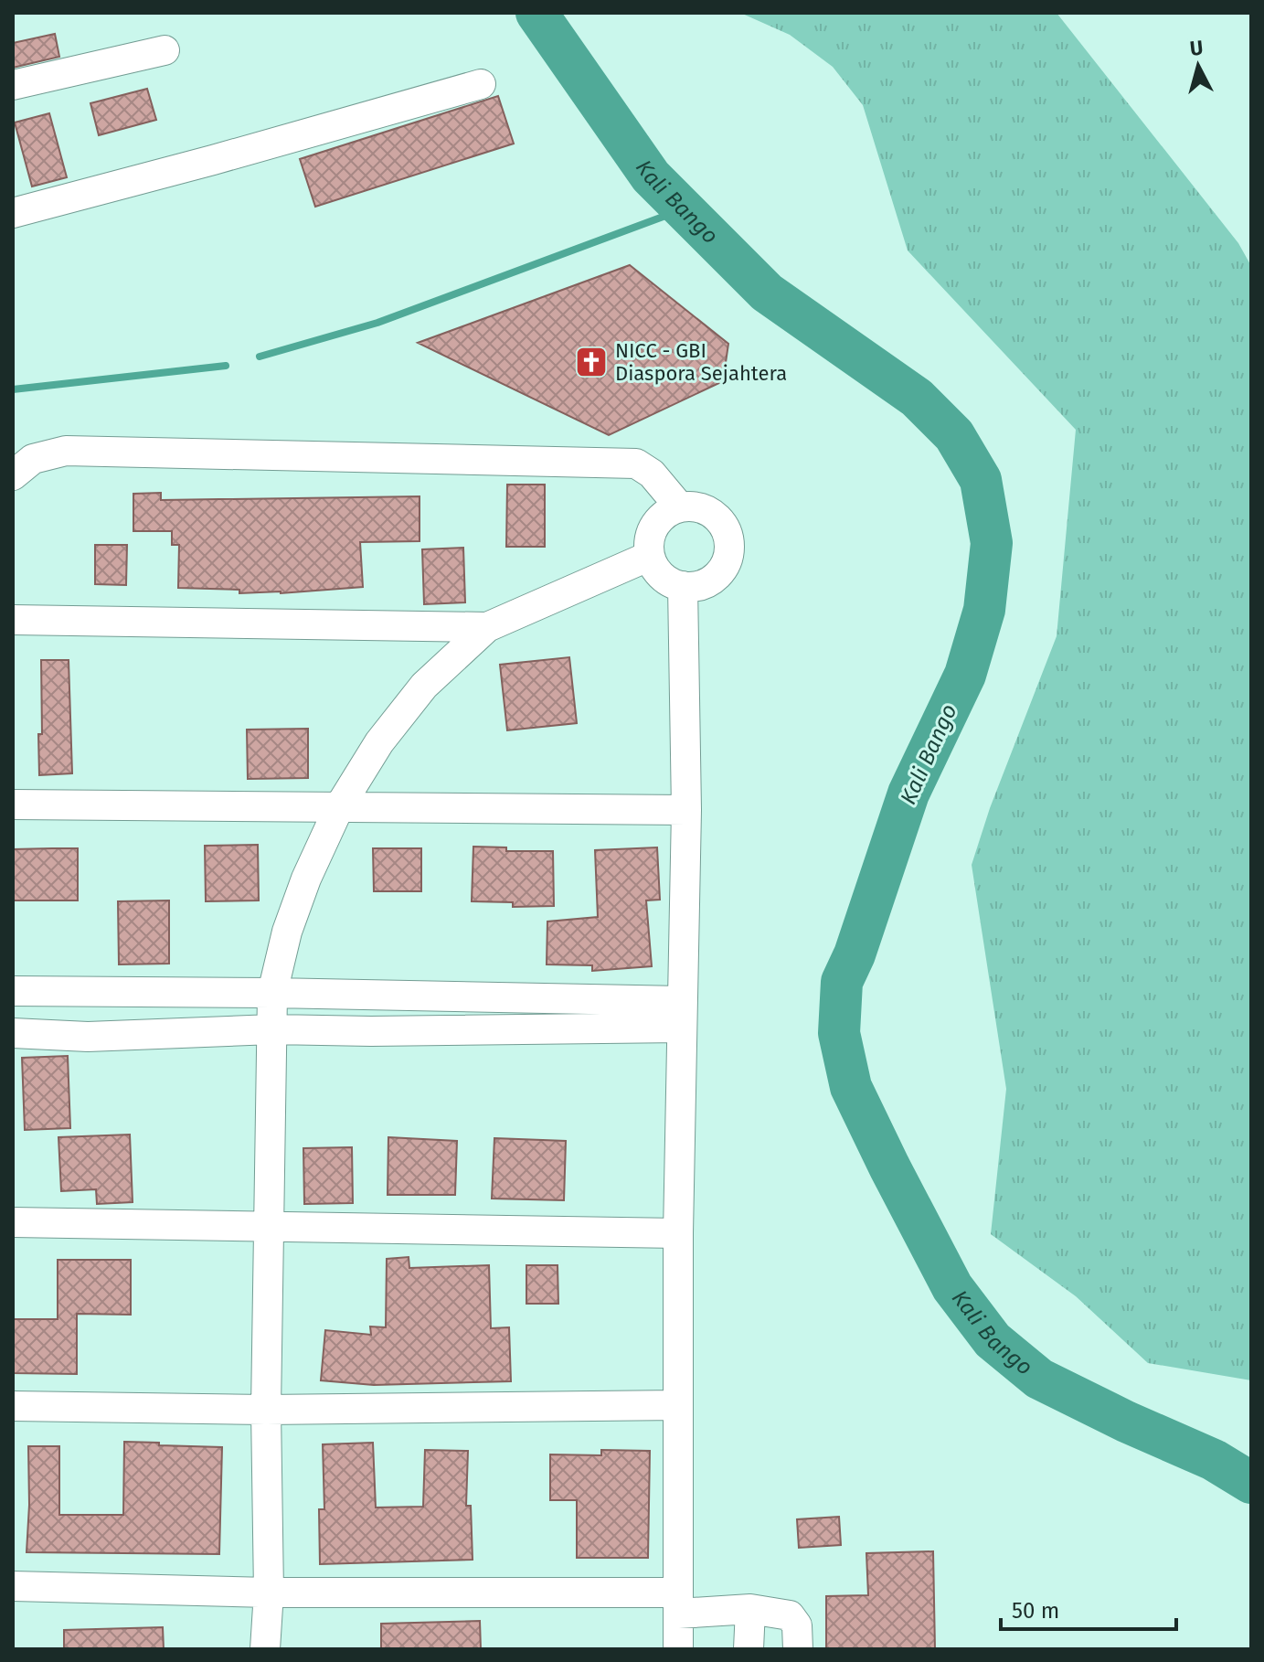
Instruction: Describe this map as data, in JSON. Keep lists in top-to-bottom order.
{
  "water": ["Kali Bango"],
  "places": {
    "church": ["NICC - GBI Diaspora Sejahtera"]
  },
  "scale_bar": "50 m",
  "north": "top"
}
